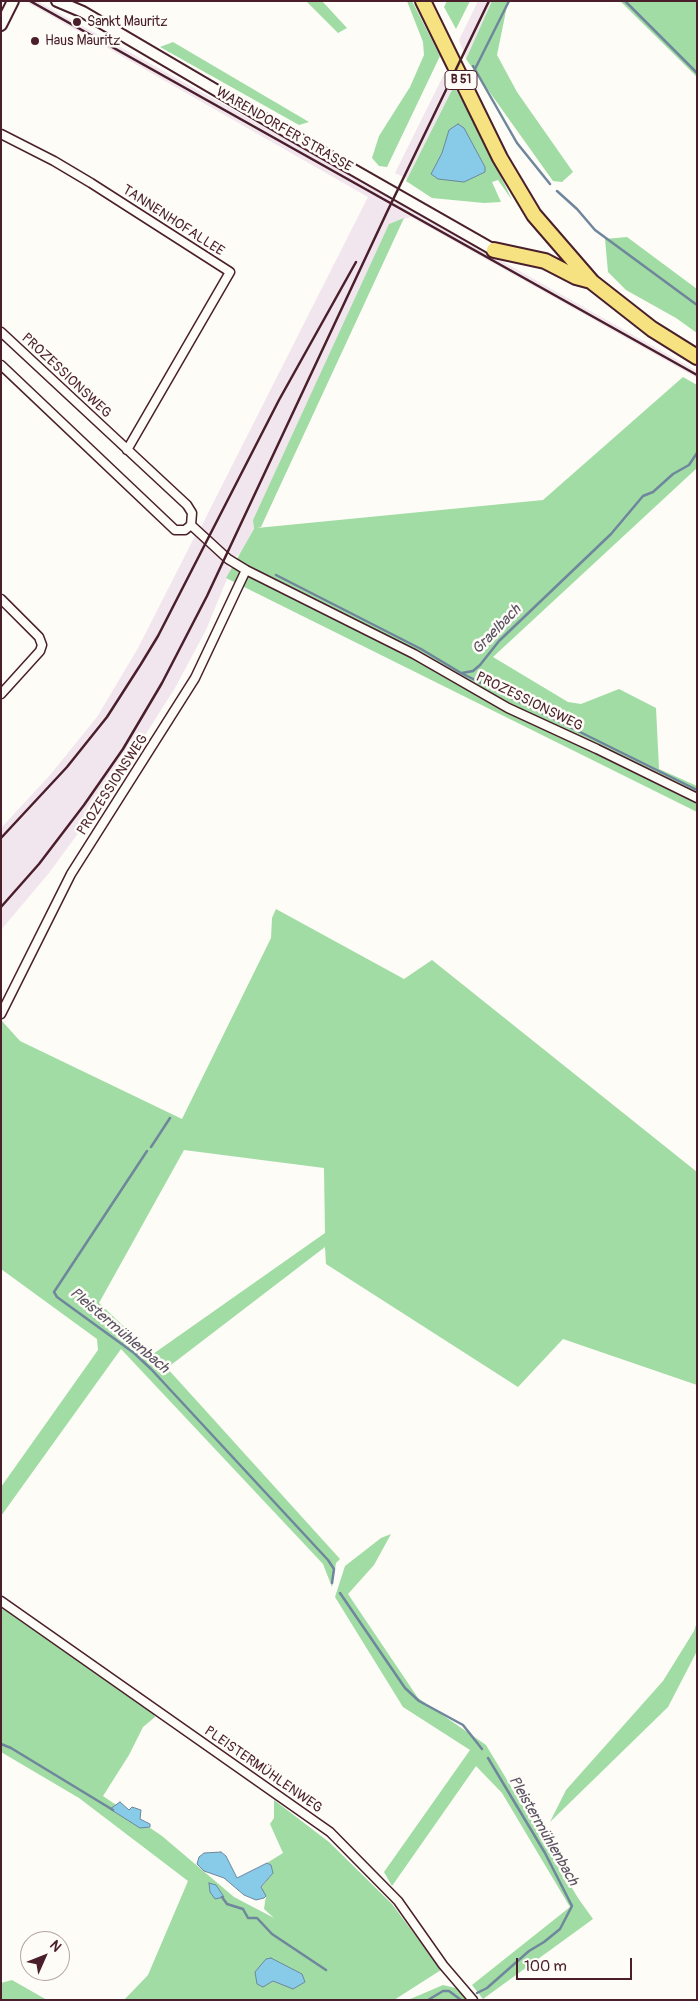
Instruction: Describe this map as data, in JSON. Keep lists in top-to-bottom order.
{
  "streets": {
    "highway": ["B 51"],
    "main road": ["WARENDORFER STRASSE"],
    "street": ["TANNENHOFALLEE", "PROZESSIONSWEG", "PLEISTERMÜHLENWEG"]
  },
  "crossings": [
    ["TANNENHOFALLEE", "PROZESSIONSWEG"]
  ],
  "water": ["Graelbach", "Pleistermühlenbach"],
  "places": ["Sankt Mauritz", "Haus Mauritz"],
  "scale_bar": "100 m",
  "north": "top right"
}
